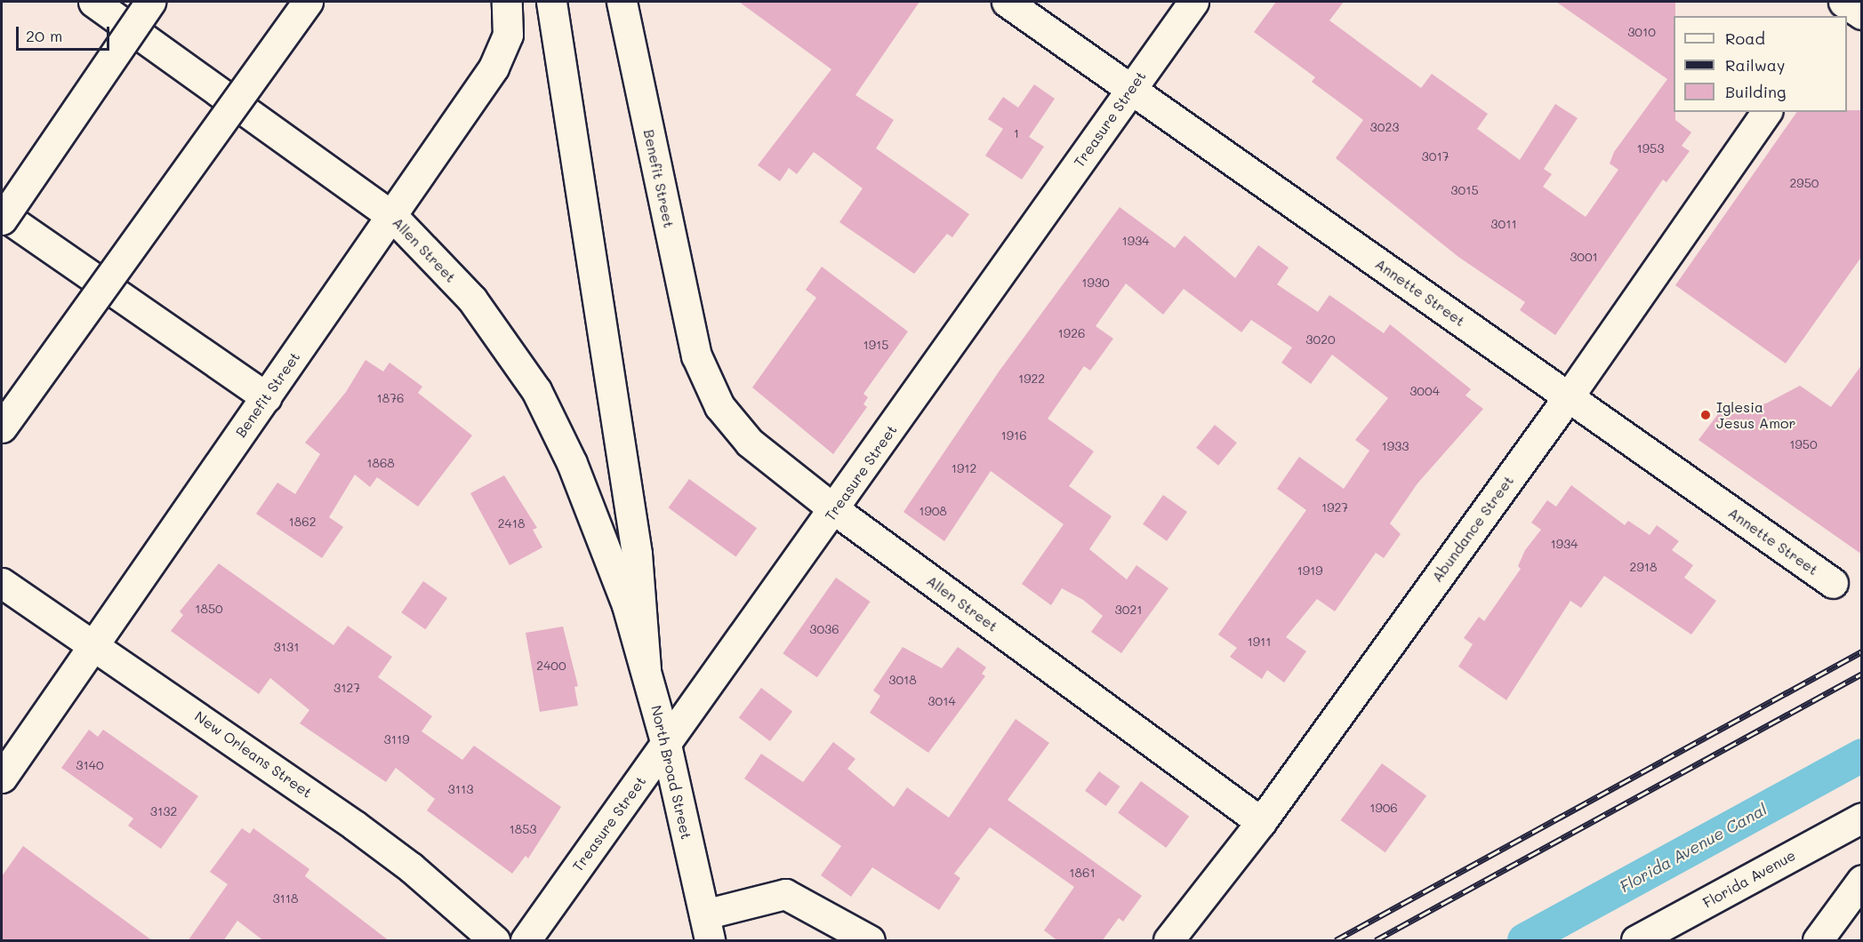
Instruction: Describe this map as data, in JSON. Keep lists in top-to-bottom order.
{
  "streets": {
    "main road": [
      "Treasure Street",
      "Benefit Street",
      "Allen Street",
      "Annette Street",
      "Abundance Street",
      "New Orleans Street",
      "North Broad Street",
      "Florida Avenue"
    ]
  },
  "crossings": [
    ["Treasure Street", "Allen Street"],
    ["Treasure Street", "Annette Street"],
    ["Treasure Street", "North Broad Street"],
    ["Benefit Street", "Allen Street"],
    ["Benefit Street", "New Orleans Street"],
    ["Allen Street", "Abundance Street"],
    ["Allen Street", "North Broad Street"],
    ["Annette Street", "Abundance Street"]
  ],
  "water": ["Florida Avenue Canal"],
  "places": ["Iglesia Jesus Amor"],
  "house_numbers": [
    "3010",
    "3023",
    "1",
    "1953",
    "3017",
    "2950",
    "3015",
    "3011",
    "1934",
    "3001",
    "1930",
    "1926",
    "3020",
    "1915",
    "1922",
    "3004",
    "1876",
    "1916",
    "1950",
    "1933",
    "1868",
    "1912",
    "1927",
    "1908",
    "1862",
    "2418",
    "1934",
    "2918",
    "1919",
    "1850",
    "3021",
    "3036",
    "1911",
    "3131",
    "2400",
    "3018",
    "3127",
    "3014",
    "3119",
    "3140",
    "3113",
    "1906",
    "3132",
    "1853",
    "1861",
    "3118"
  ],
  "legend": ["Road", "Railway", "Building"],
  "scale_bar": "20 m"
}
